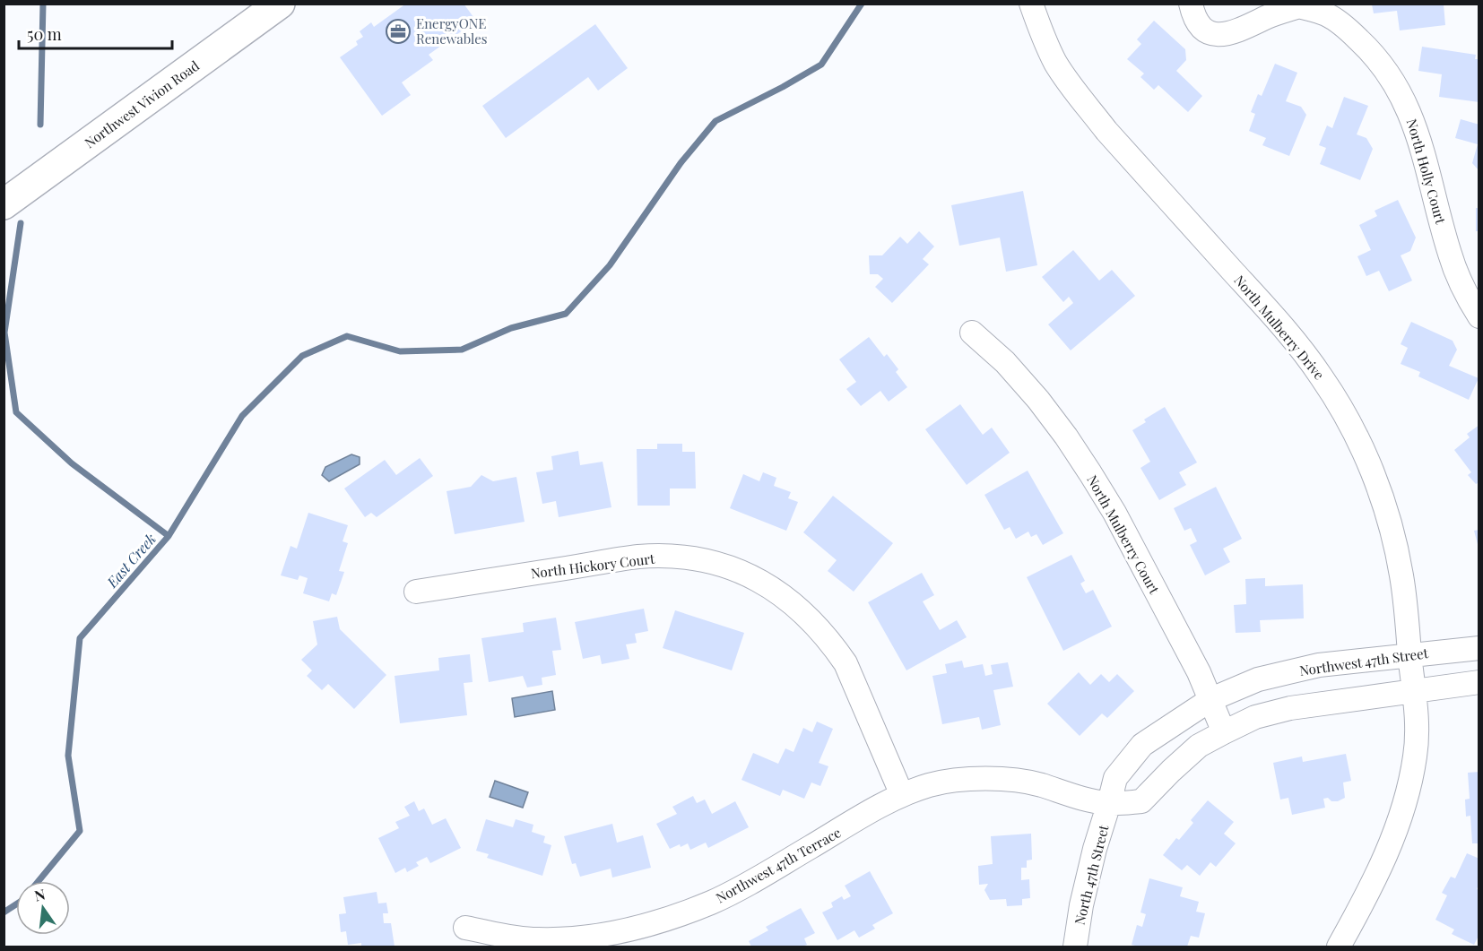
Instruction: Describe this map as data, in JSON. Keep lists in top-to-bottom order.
{
  "streets": {
    "main road": ["Northwest Vivion Road"],
    "street": [
      "North Holly Court",
      "North Mulberry Drive",
      "North Mulberry Court",
      "North Hickory Court",
      "Northwest 47th Street",
      "Northwest 47th Terrace",
      "North 47th Street"
    ]
  },
  "crossings": [
    ["North Mulberry Drive", "Northwest 47th Street"],
    ["North Mulberry Court", "Northwest 47th Street"],
    ["North Hickory Court", "Northwest 47th Terrace"],
    ["Northwest 47th Street", "Northwest 47th Terrace"],
    ["Northwest 47th Street", "North 47th Street"],
    ["Northwest 47th Terrace", "North 47th Street"]
  ],
  "water": ["East Creek"],
  "places": {
    "office": ["EnergyONE Renewables"]
  },
  "scale_bar": "50 m",
  "north": "top"
}
